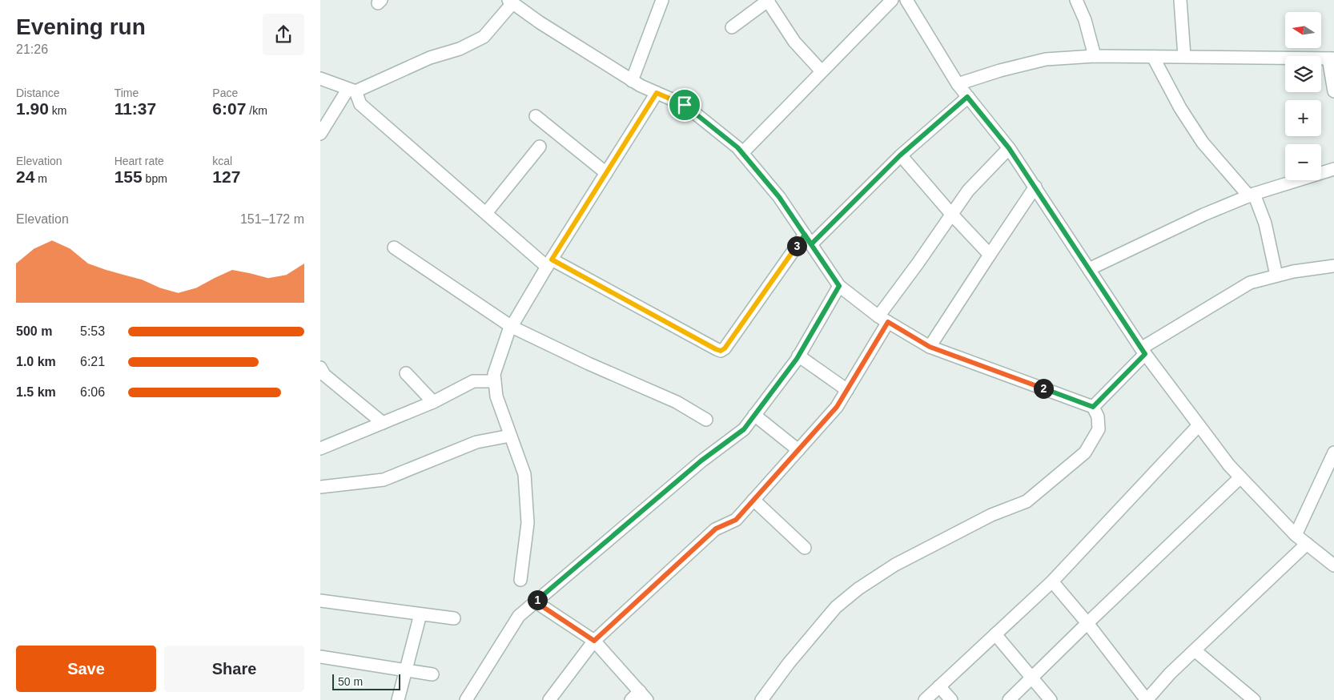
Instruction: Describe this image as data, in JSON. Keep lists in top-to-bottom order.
{
  "scale_bar": "50 m",
  "north": "left",
  "page": {
    "heading": ["Evening run", "21:26"],
    "map_buttons": ["+", "−"],
    "stats": [
      ["Distance", "1.90 km"],
      ["Time", "11:37"],
      ["Pace", "6:07 /km"],
      ["Elevation", "24 m"],
      ["Heart rate", "155 bpm"],
      ["kcal", "127"]
    ],
    "chart": ["Elevation", "151–172 m"],
    "pins": ["3", "2", "1"],
    "list": [
      {
        "name": "500 m",
        "note": "5:53"
      },
      {
        "name": "1.0 km",
        "note": "6:21"
      },
      {
        "name": "1.5 km",
        "note": "6:06"
      }
    ],
    "buttons": ["Save", "Share"],
    "scale": "50 m"
  }
}
